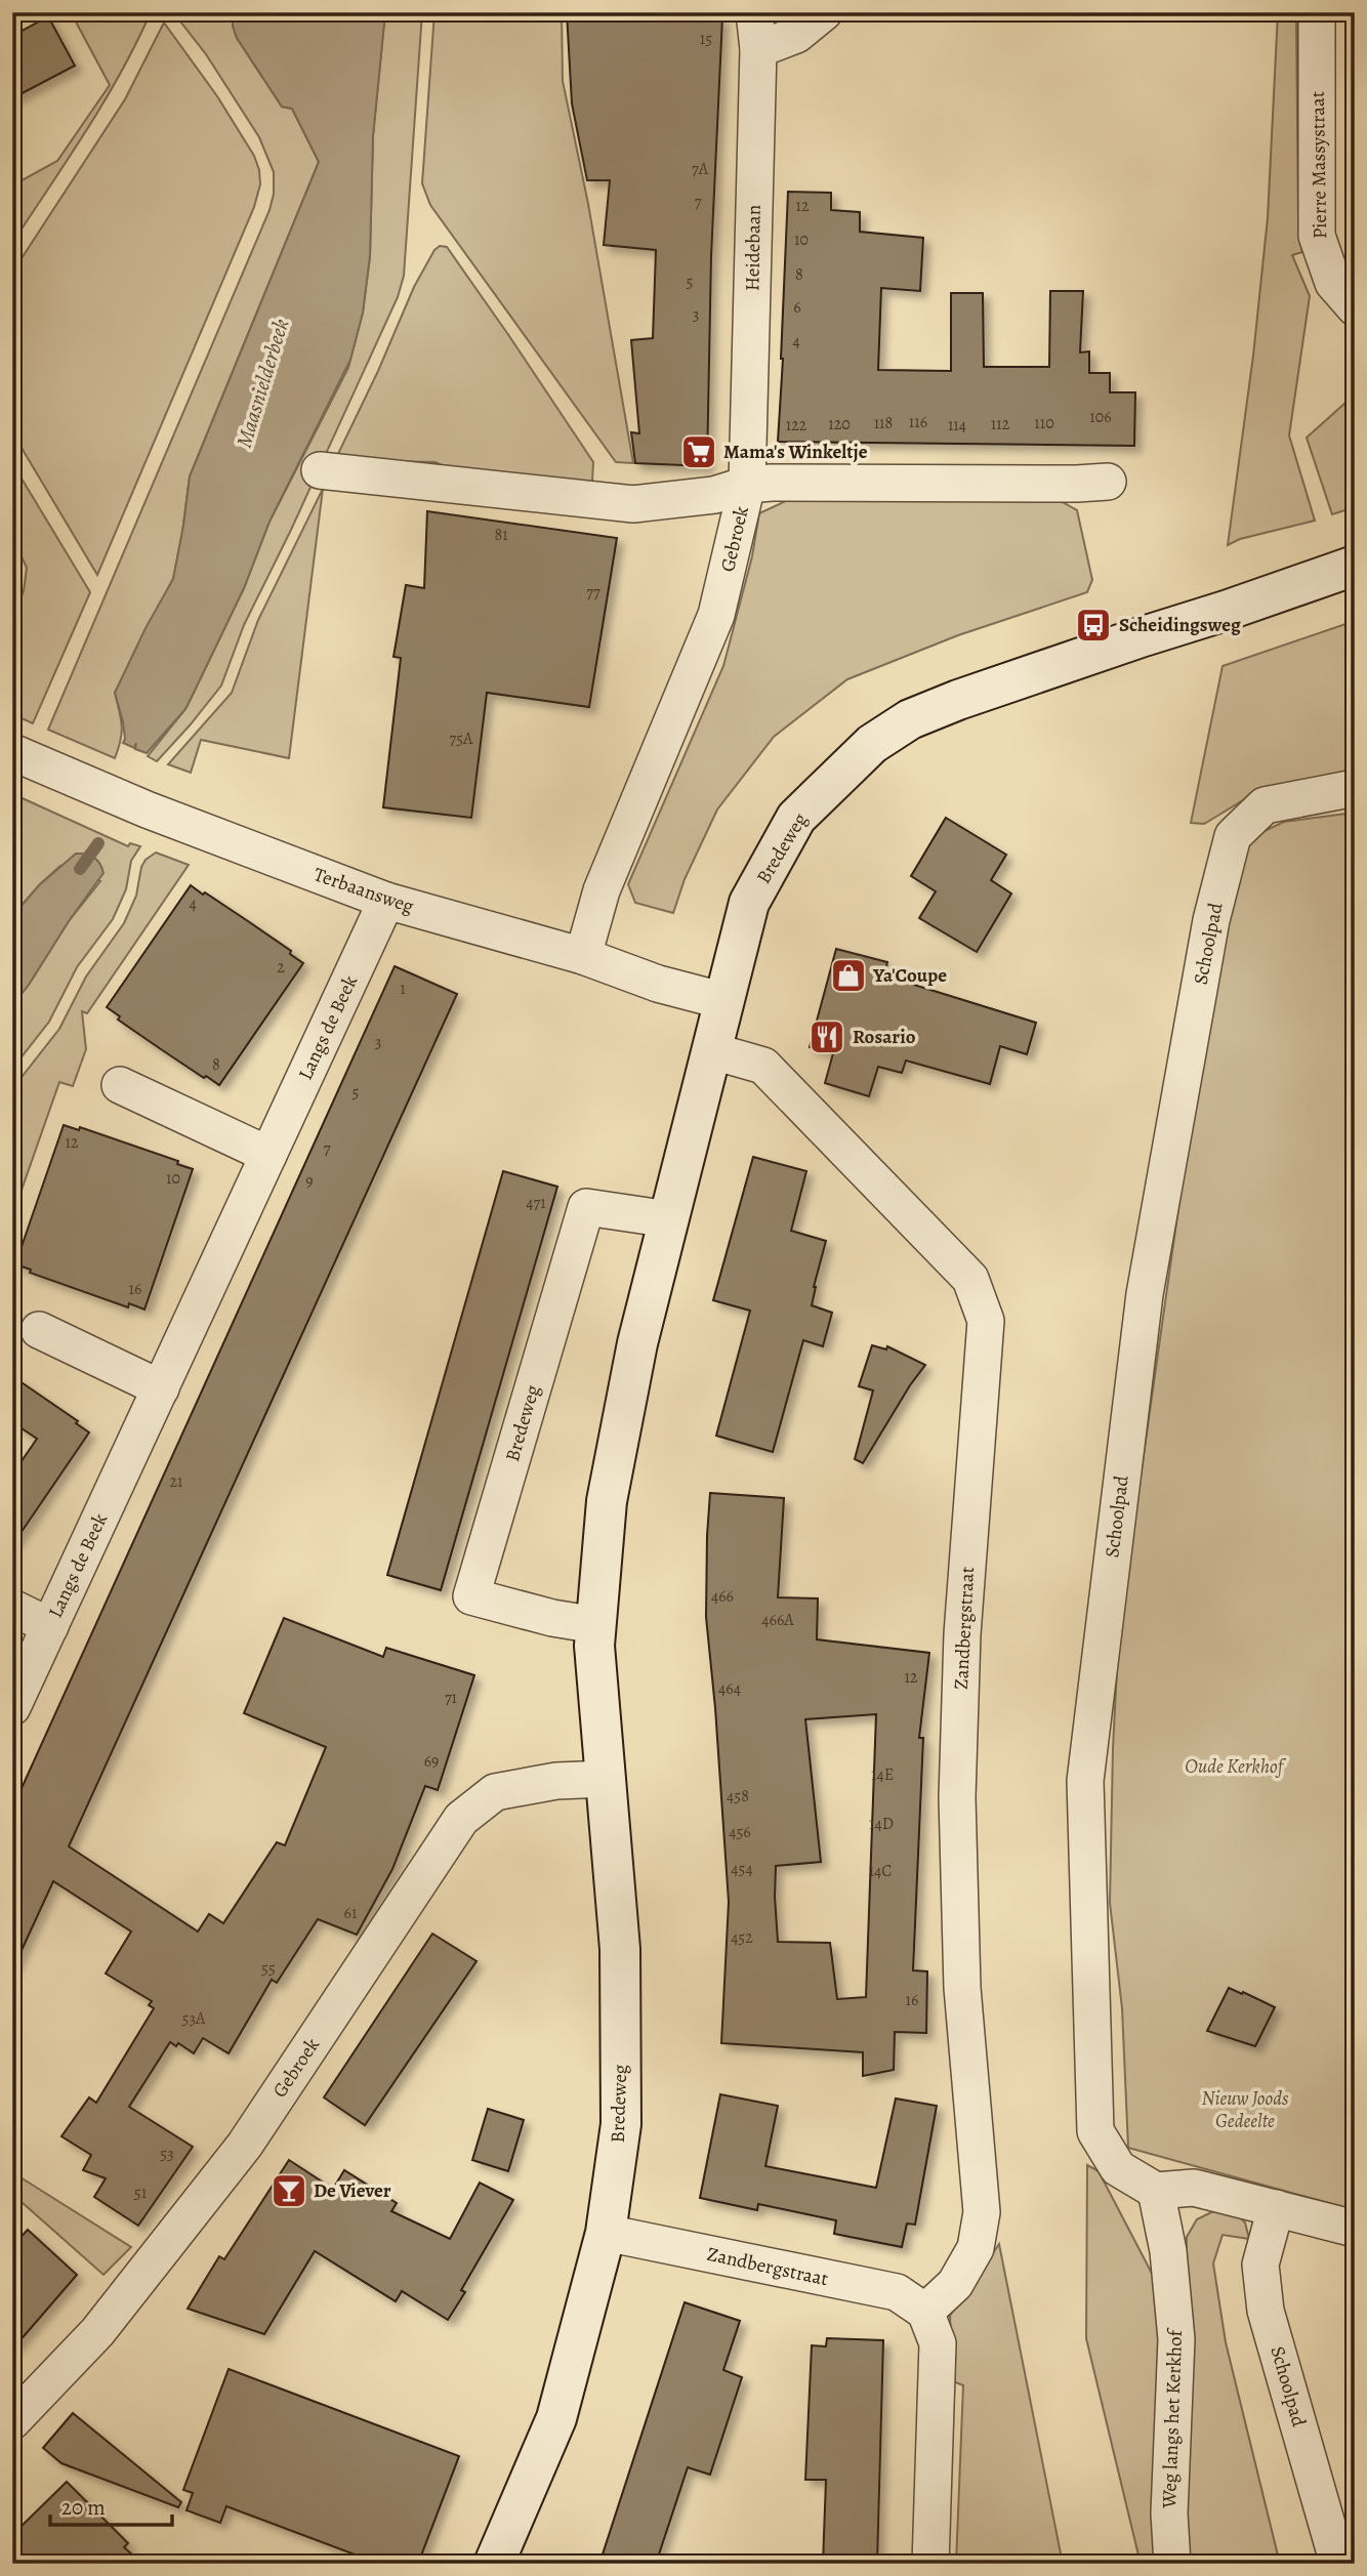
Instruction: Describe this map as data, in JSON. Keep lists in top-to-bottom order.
{
  "streets": {
    "main road": ["Bredeweg"],
    "street": [
      "Pierre Massystraat",
      "Heidebaan",
      "Gebroek",
      "Terbaansweg",
      "Schoolpad",
      "Langs de Beek",
      "Zandbergstraat",
      "Weg langs het Kerkhof"
    ]
  },
  "crossings": [
    ["Heidebaan", "Gebroek"],
    ["Gebroek", "Bredeweg"],
    ["Gebroek", "Terbaansweg"],
    ["Bredeweg", "Terbaansweg"],
    ["Bredeweg", "Zandbergstraat"],
    ["Terbaansweg", "Langs de Beek"],
    ["Schoolpad", "Weg langs het Kerkhof"]
  ],
  "water": ["Maasnielderbeek"],
  "parks": ["Oude Kerkhof", "Nieuw Joods Gedeelte"],
  "places": {
    "supermarket": ["Mama's Winkeltje"],
    "bus stop": ["Scheidingsweg"],
    "shop": ["Ya'Coupe"],
    "restaurant": ["Rosario"],
    "bar": ["De Viever"]
  },
  "house_numbers": [
    "15",
    "7A",
    "7",
    "12",
    "10",
    "8",
    "5",
    "6",
    "3",
    "4",
    "106",
    "116",
    "118",
    "110",
    "120",
    "112",
    "122",
    "114",
    "81",
    "77",
    "75A",
    "4",
    "2",
    "1",
    "3",
    "8",
    "5",
    "12",
    "7",
    "10",
    "9",
    "471",
    "16",
    "21",
    "466",
    "466A",
    "12",
    "464",
    "71",
    "69",
    "14E",
    "458",
    "14D",
    "456",
    "454",
    "14C",
    "61",
    "452",
    "55",
    "16",
    "53A",
    "53",
    "51"
  ],
  "scale_bar": "20 m"
}
